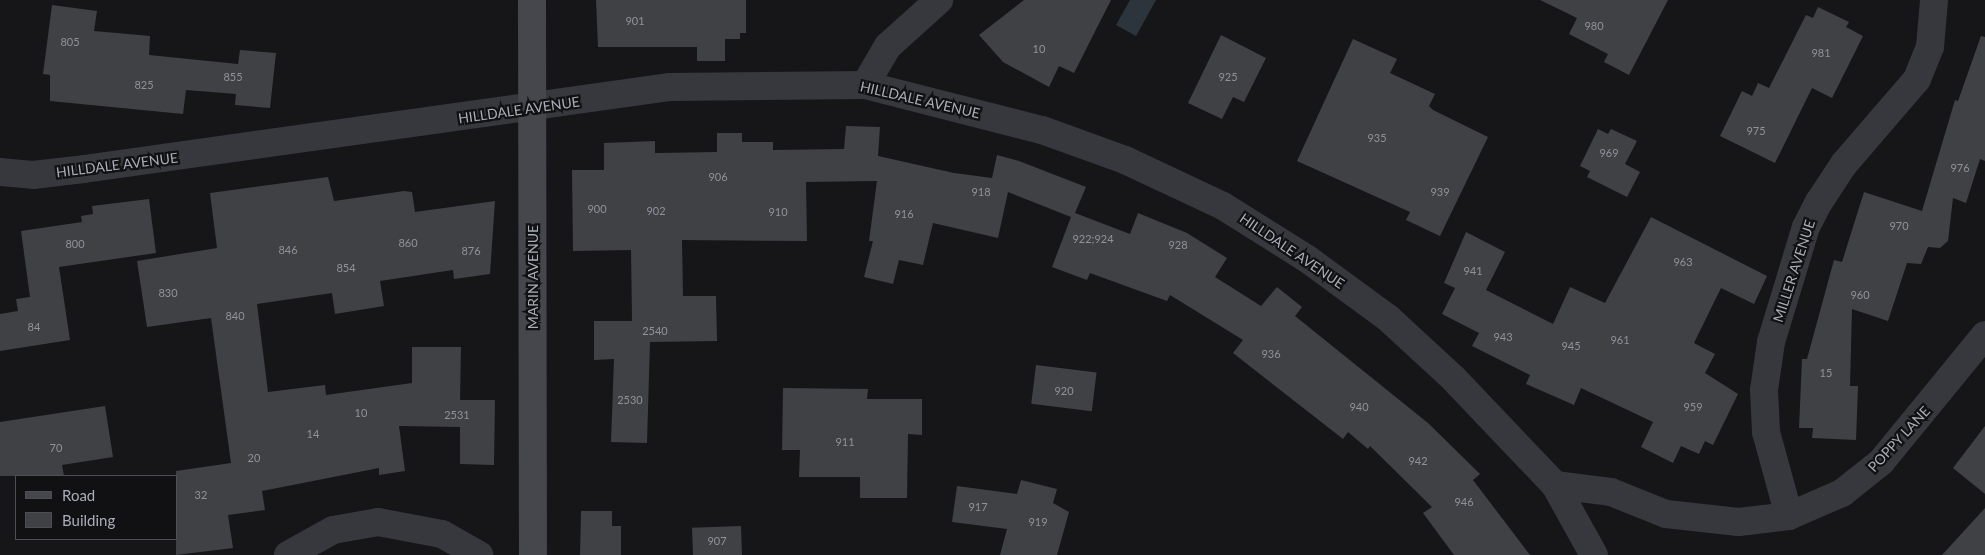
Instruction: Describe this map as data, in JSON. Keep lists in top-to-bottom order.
{
  "streets": {
    "street": [
      "HILLDALE AVENUE",
      "MILLER AVENUE",
      "MARIN AVENUE",
      "POPPY LANE"
    ]
  },
  "crossings": [
    ["HILLDALE AVENUE", "MARIN AVENUE"],
    ["HILLDALE AVENUE", "POPPY LANE"],
    ["MILLER AVENUE", "POPPY LANE"]
  ],
  "house_numbers": [
    "901",
    "980",
    "805",
    "10",
    "981",
    "855",
    "925",
    "825",
    "975",
    "935",
    "969",
    "976",
    "906",
    "918",
    "939",
    "900",
    "902",
    "910",
    "916",
    "970",
    "922;924",
    "860",
    "800",
    "928",
    "846",
    "876",
    "963",
    "854",
    "941",
    "830",
    "960",
    "840",
    "84",
    "2540",
    "943",
    "961",
    "945",
    "936",
    "15",
    "920",
    "2530",
    "940",
    "959",
    "10",
    "2531",
    "14",
    "911",
    "70",
    "20",
    "942",
    "32",
    "946",
    "917",
    "919",
    "907"
  ],
  "legend": ["Road", "Building"]
}
